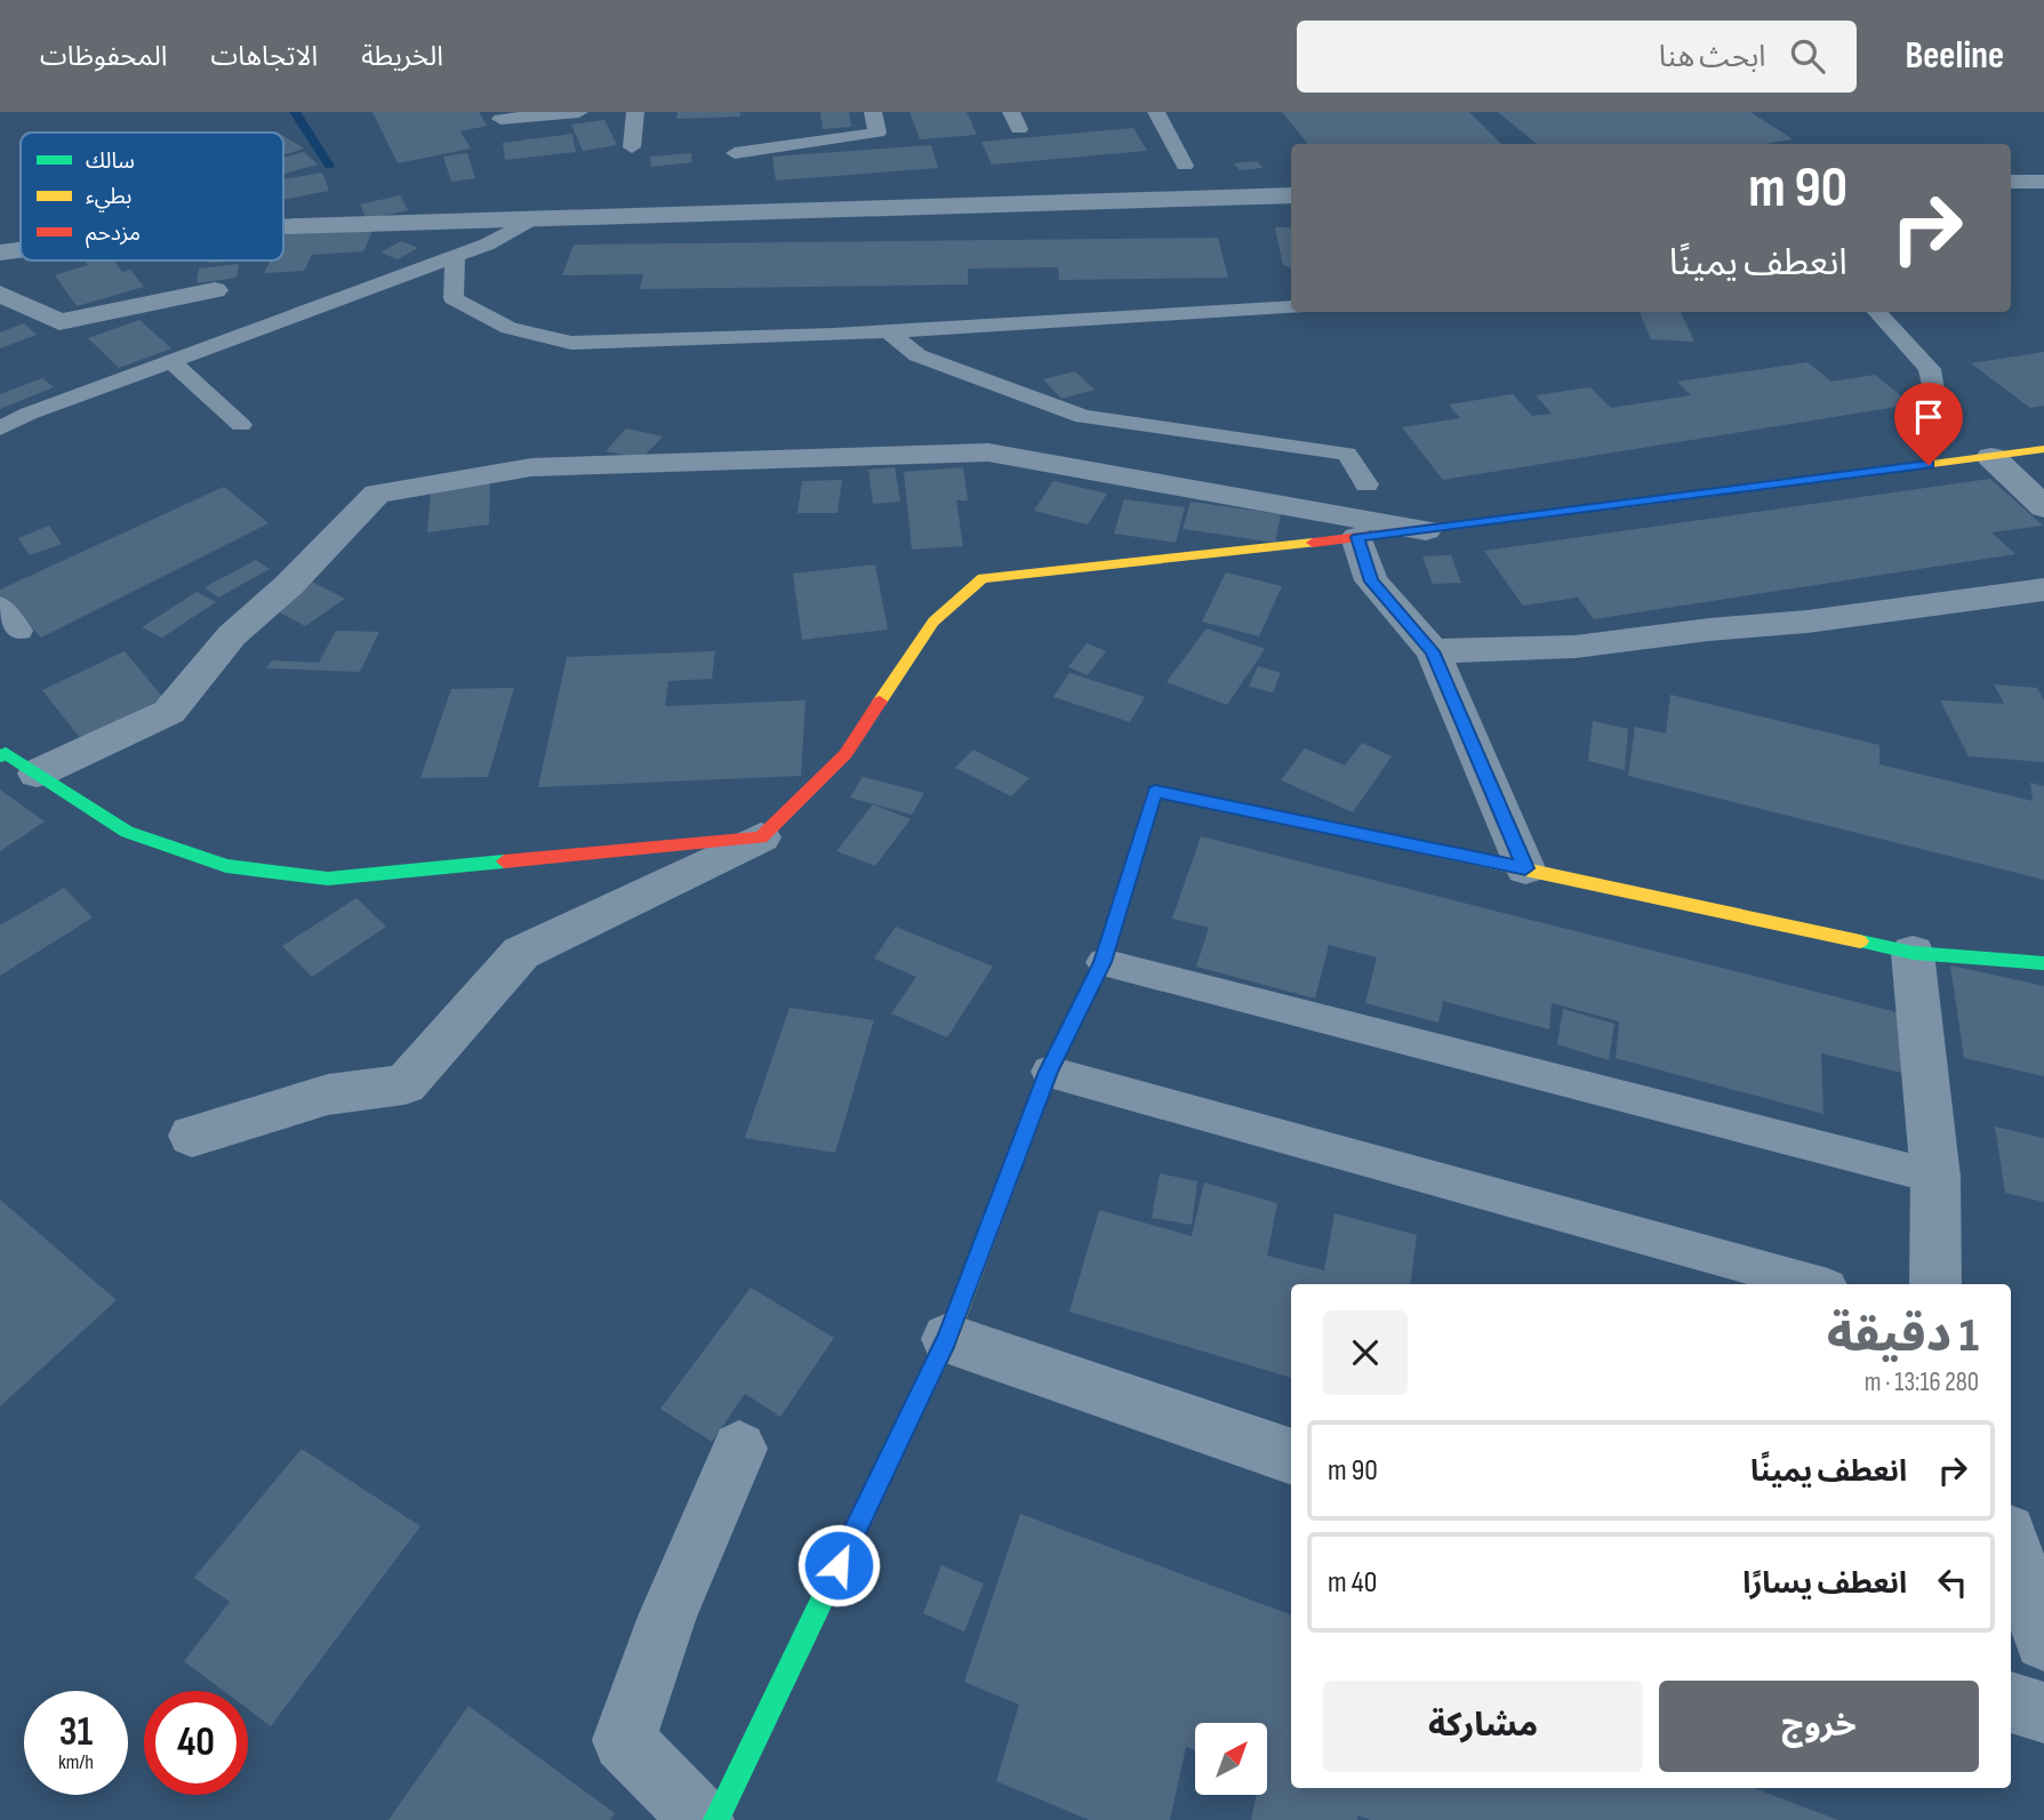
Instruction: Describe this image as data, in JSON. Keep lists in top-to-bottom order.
{
  "legend": ["سالك", "بطيء", "مزدحم"],
  "north": "top right",
  "page": {
    "header": "Beeline",
    "search": "ابحث هنا",
    "nav": ["الخريطة", "الاتجاهات", "المحفوظات"],
    "turn": ["90 m", "انعطف يمينًا"],
    "heading": ["1 دقيقة", "280 m · 13:16"],
    "list": [
      {
        "name": "انعطف يمينًا",
        "value": "90 m"
      },
      {
        "name": "انعطف يسارًا",
        "value": "40 m"
      }
    ],
    "buttons": ["خروج", "مشاركة"],
    "speed": "31 km/h",
    "limit": "40"
  }
}
